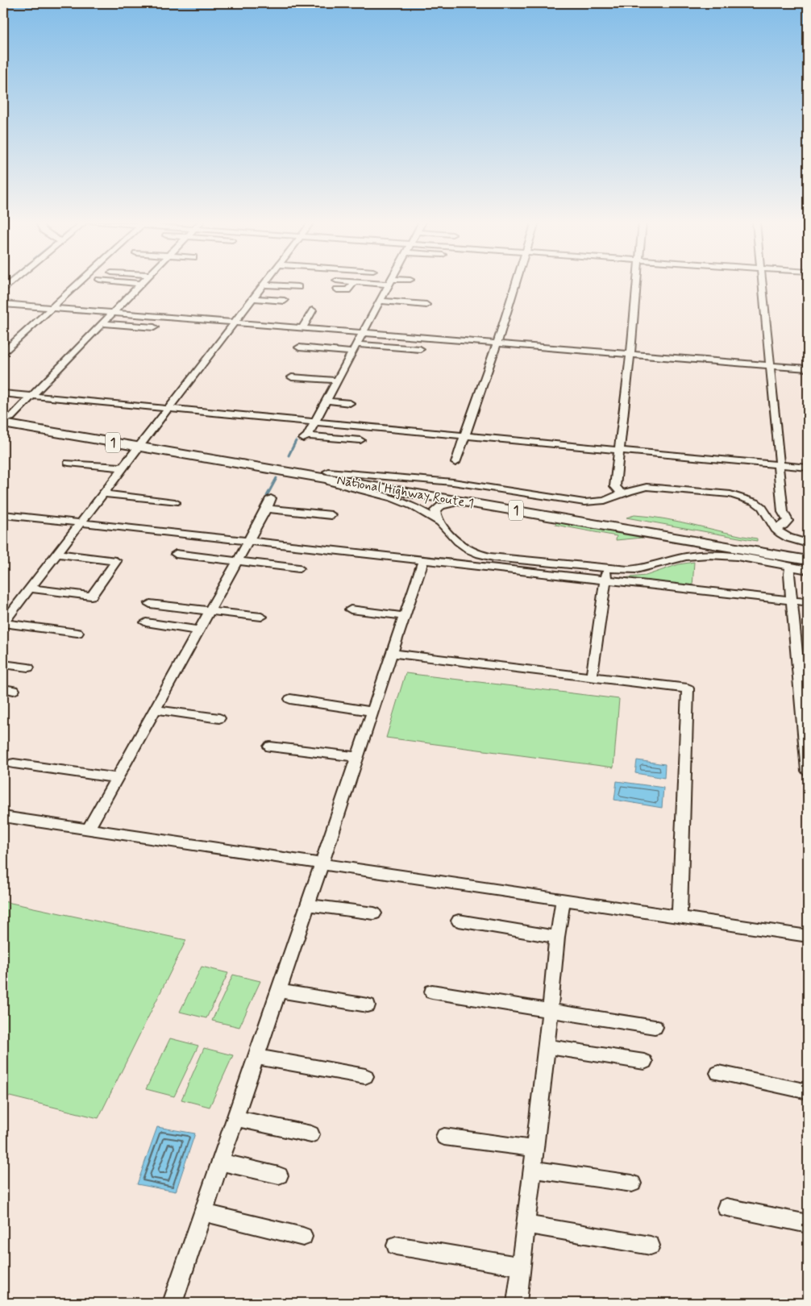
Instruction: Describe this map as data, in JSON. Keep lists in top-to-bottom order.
{
  "streets": {
    "highway": ["1", "National Highway Route 1"]
  }
}
